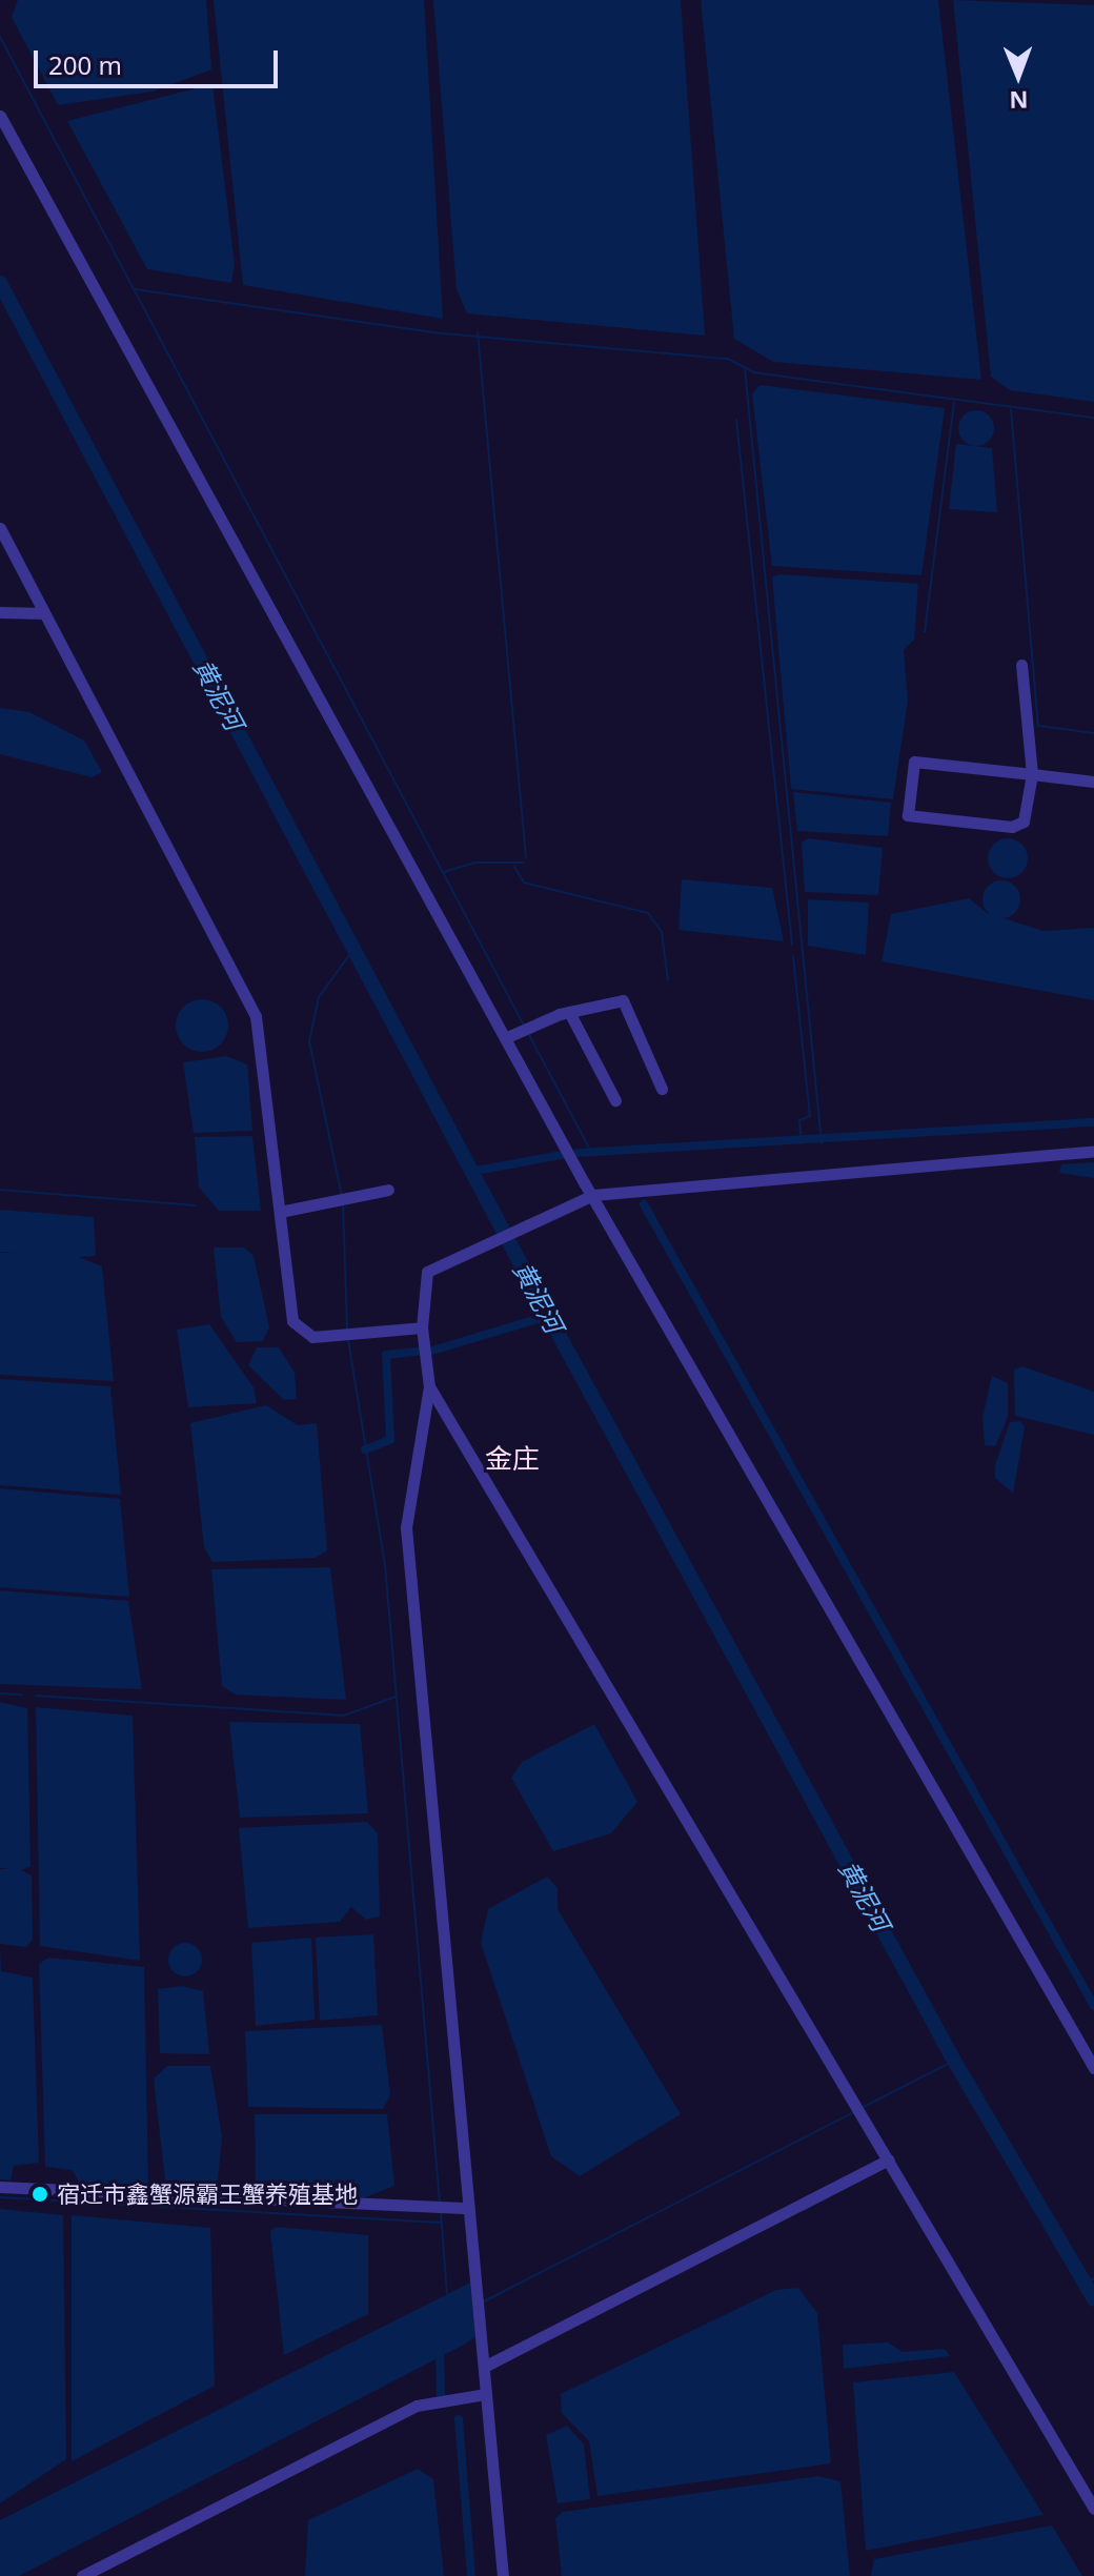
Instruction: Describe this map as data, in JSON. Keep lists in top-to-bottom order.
{
  "districts": ["金庄"],
  "water": ["黄泥河"],
  "places": ["宿迁市鑫蟹源霸王蟹养殖基地"],
  "scale_bar": "200 m",
  "north": "bottom"
}
